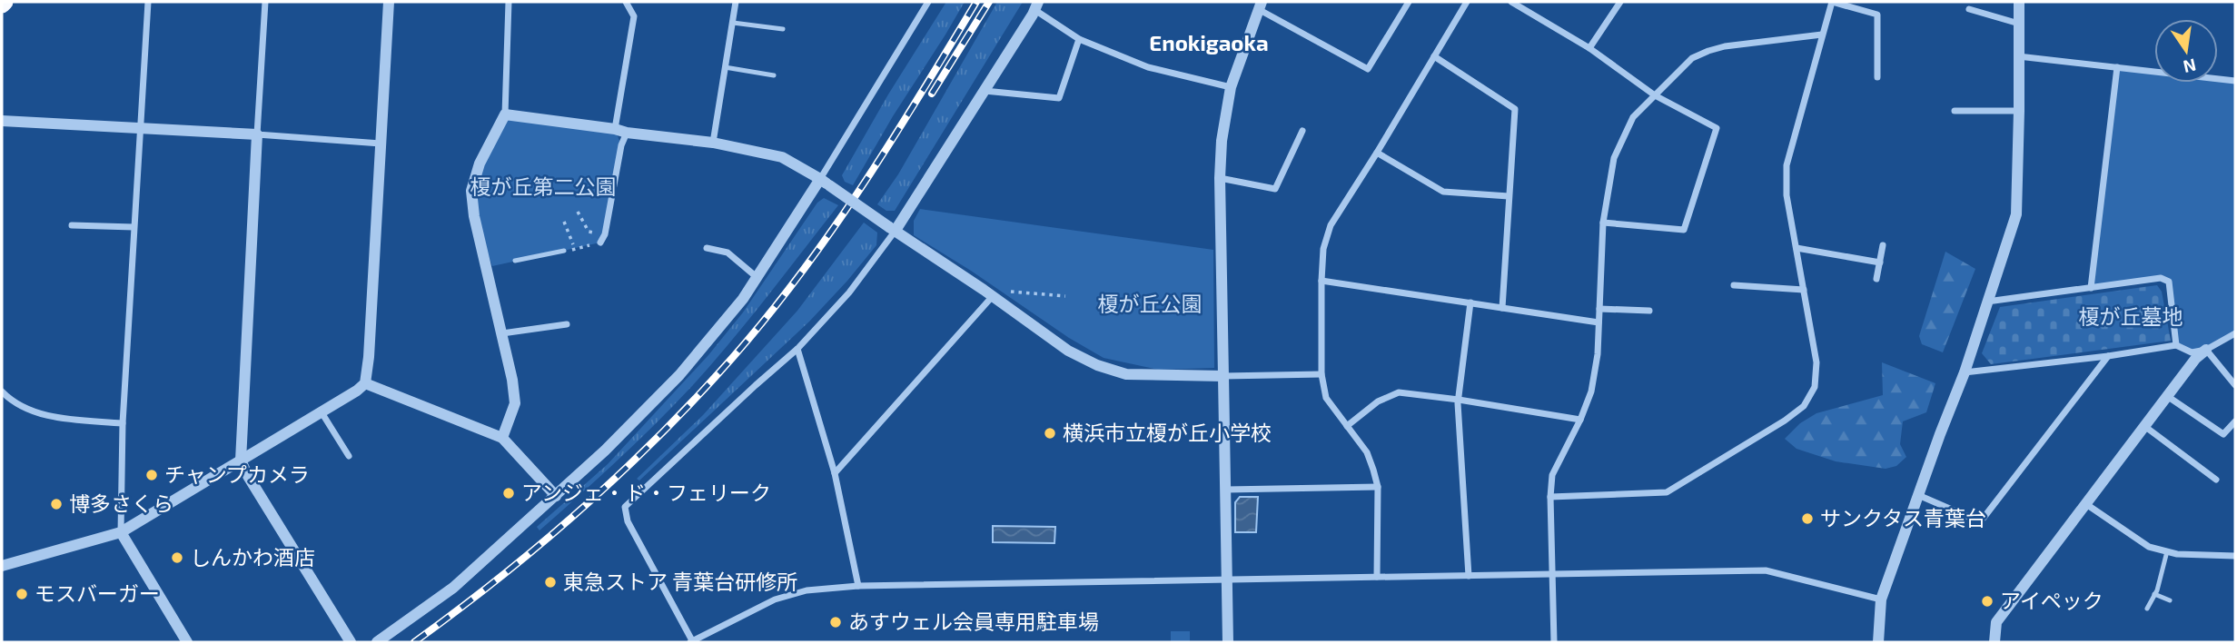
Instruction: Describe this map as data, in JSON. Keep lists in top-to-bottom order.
{
  "districts": ["Enokigaoka"],
  "parks": ["榎が丘第二公園", "榎が丘公園", "榎が丘墓地"],
  "places": [
    "横浜市立榎が丘小学校",
    "チャンプカメラ",
    "アンジェ・ド・フェリーク",
    "博多さくら",
    "サンクタス青葉台",
    "しんかわ酒店",
    "東急ストア 青葉台研修所",
    "モスバーガー",
    "アイペック",
    "あすウェル会員専用駐車場"
  ],
  "north": "bottom"
}
